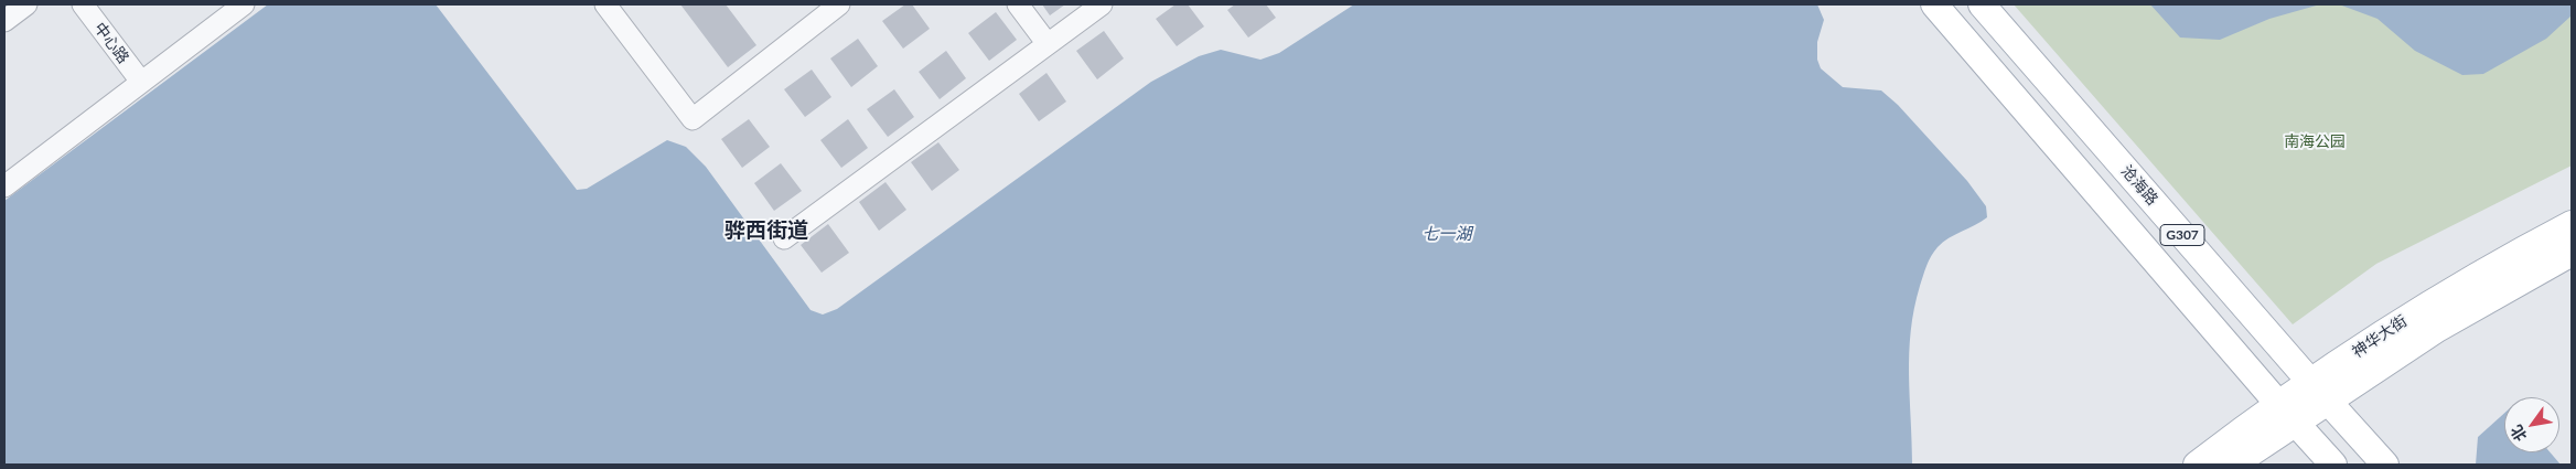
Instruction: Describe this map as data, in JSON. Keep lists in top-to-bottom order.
{
  "streets": {
    "main road": ["沧海路", "G307", "神华大街"],
    "street": ["中心路"]
  },
  "crossings": [
    ["沧海路", "神华大街"],
    ["G307", "神华大街"]
  ],
  "districts": ["骅西街道"],
  "water": ["七一湖"],
  "parks": ["南海公园"],
  "north": "bottom left"
}
